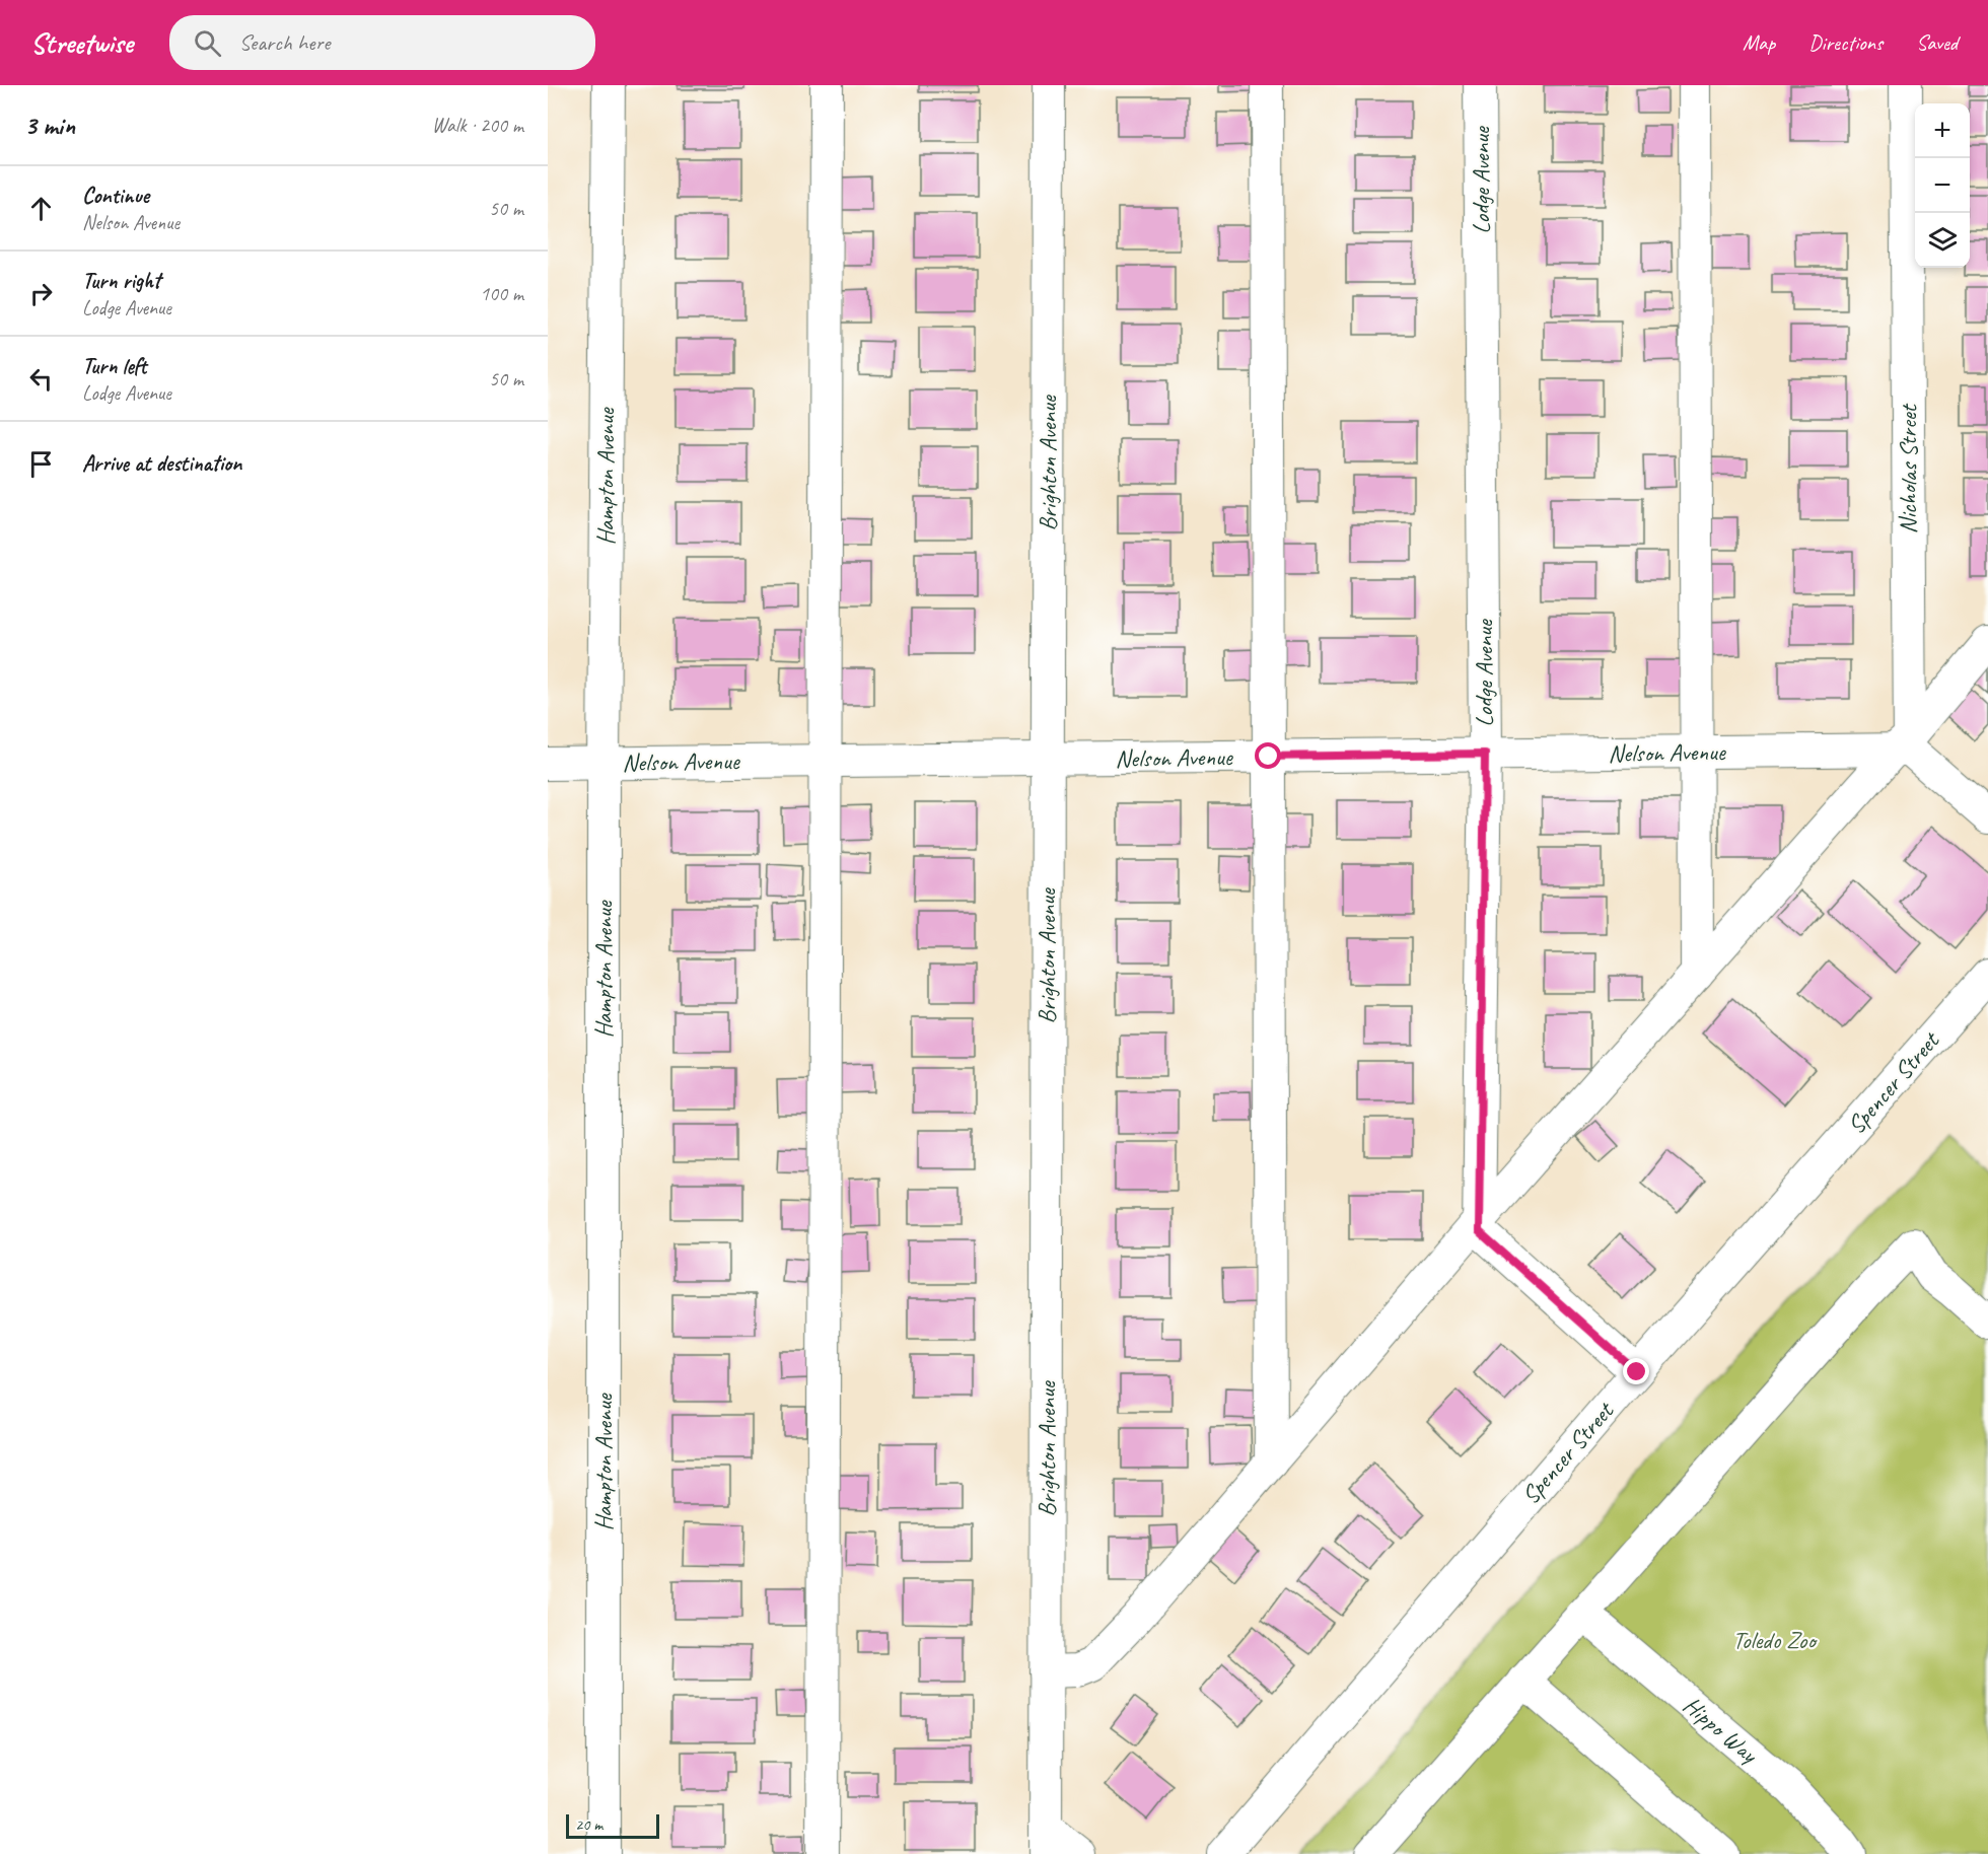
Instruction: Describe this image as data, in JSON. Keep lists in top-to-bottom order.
{
  "streets": {
    "street": [
      "Lodge Avenue",
      "Brighton Avenue",
      "Nicholas Street",
      "Hampton Avenue",
      "Nelson Avenue",
      "Spencer Street",
      "Hippo Way"
    ]
  },
  "crossings": [
    ["Lodge Avenue", "Nelson Avenue"],
    ["Brighton Avenue", "Nelson Avenue"],
    ["Nicholas Street", "Nelson Avenue"],
    ["Hampton Avenue", "Nelson Avenue"]
  ],
  "parks": ["Toledo Zoo"],
  "scale_bar": "20 m",
  "page": {
    "header": "Streetwise",
    "search": "Search here",
    "nav": ["Map", "Directions", "Saved"],
    "heading": ["3 min", "Walk · 200 m"],
    "map_buttons": ["+", "−"],
    "list": [
      ["Continue", "Nelson Avenue", "50 m"],
      ["Turn right", "Lodge Avenue", "100 m"],
      ["Turn left", "Lodge Avenue", "50 m"],
      "Arrive at destination"
    ],
    "scale": "20 m"
  }
}
